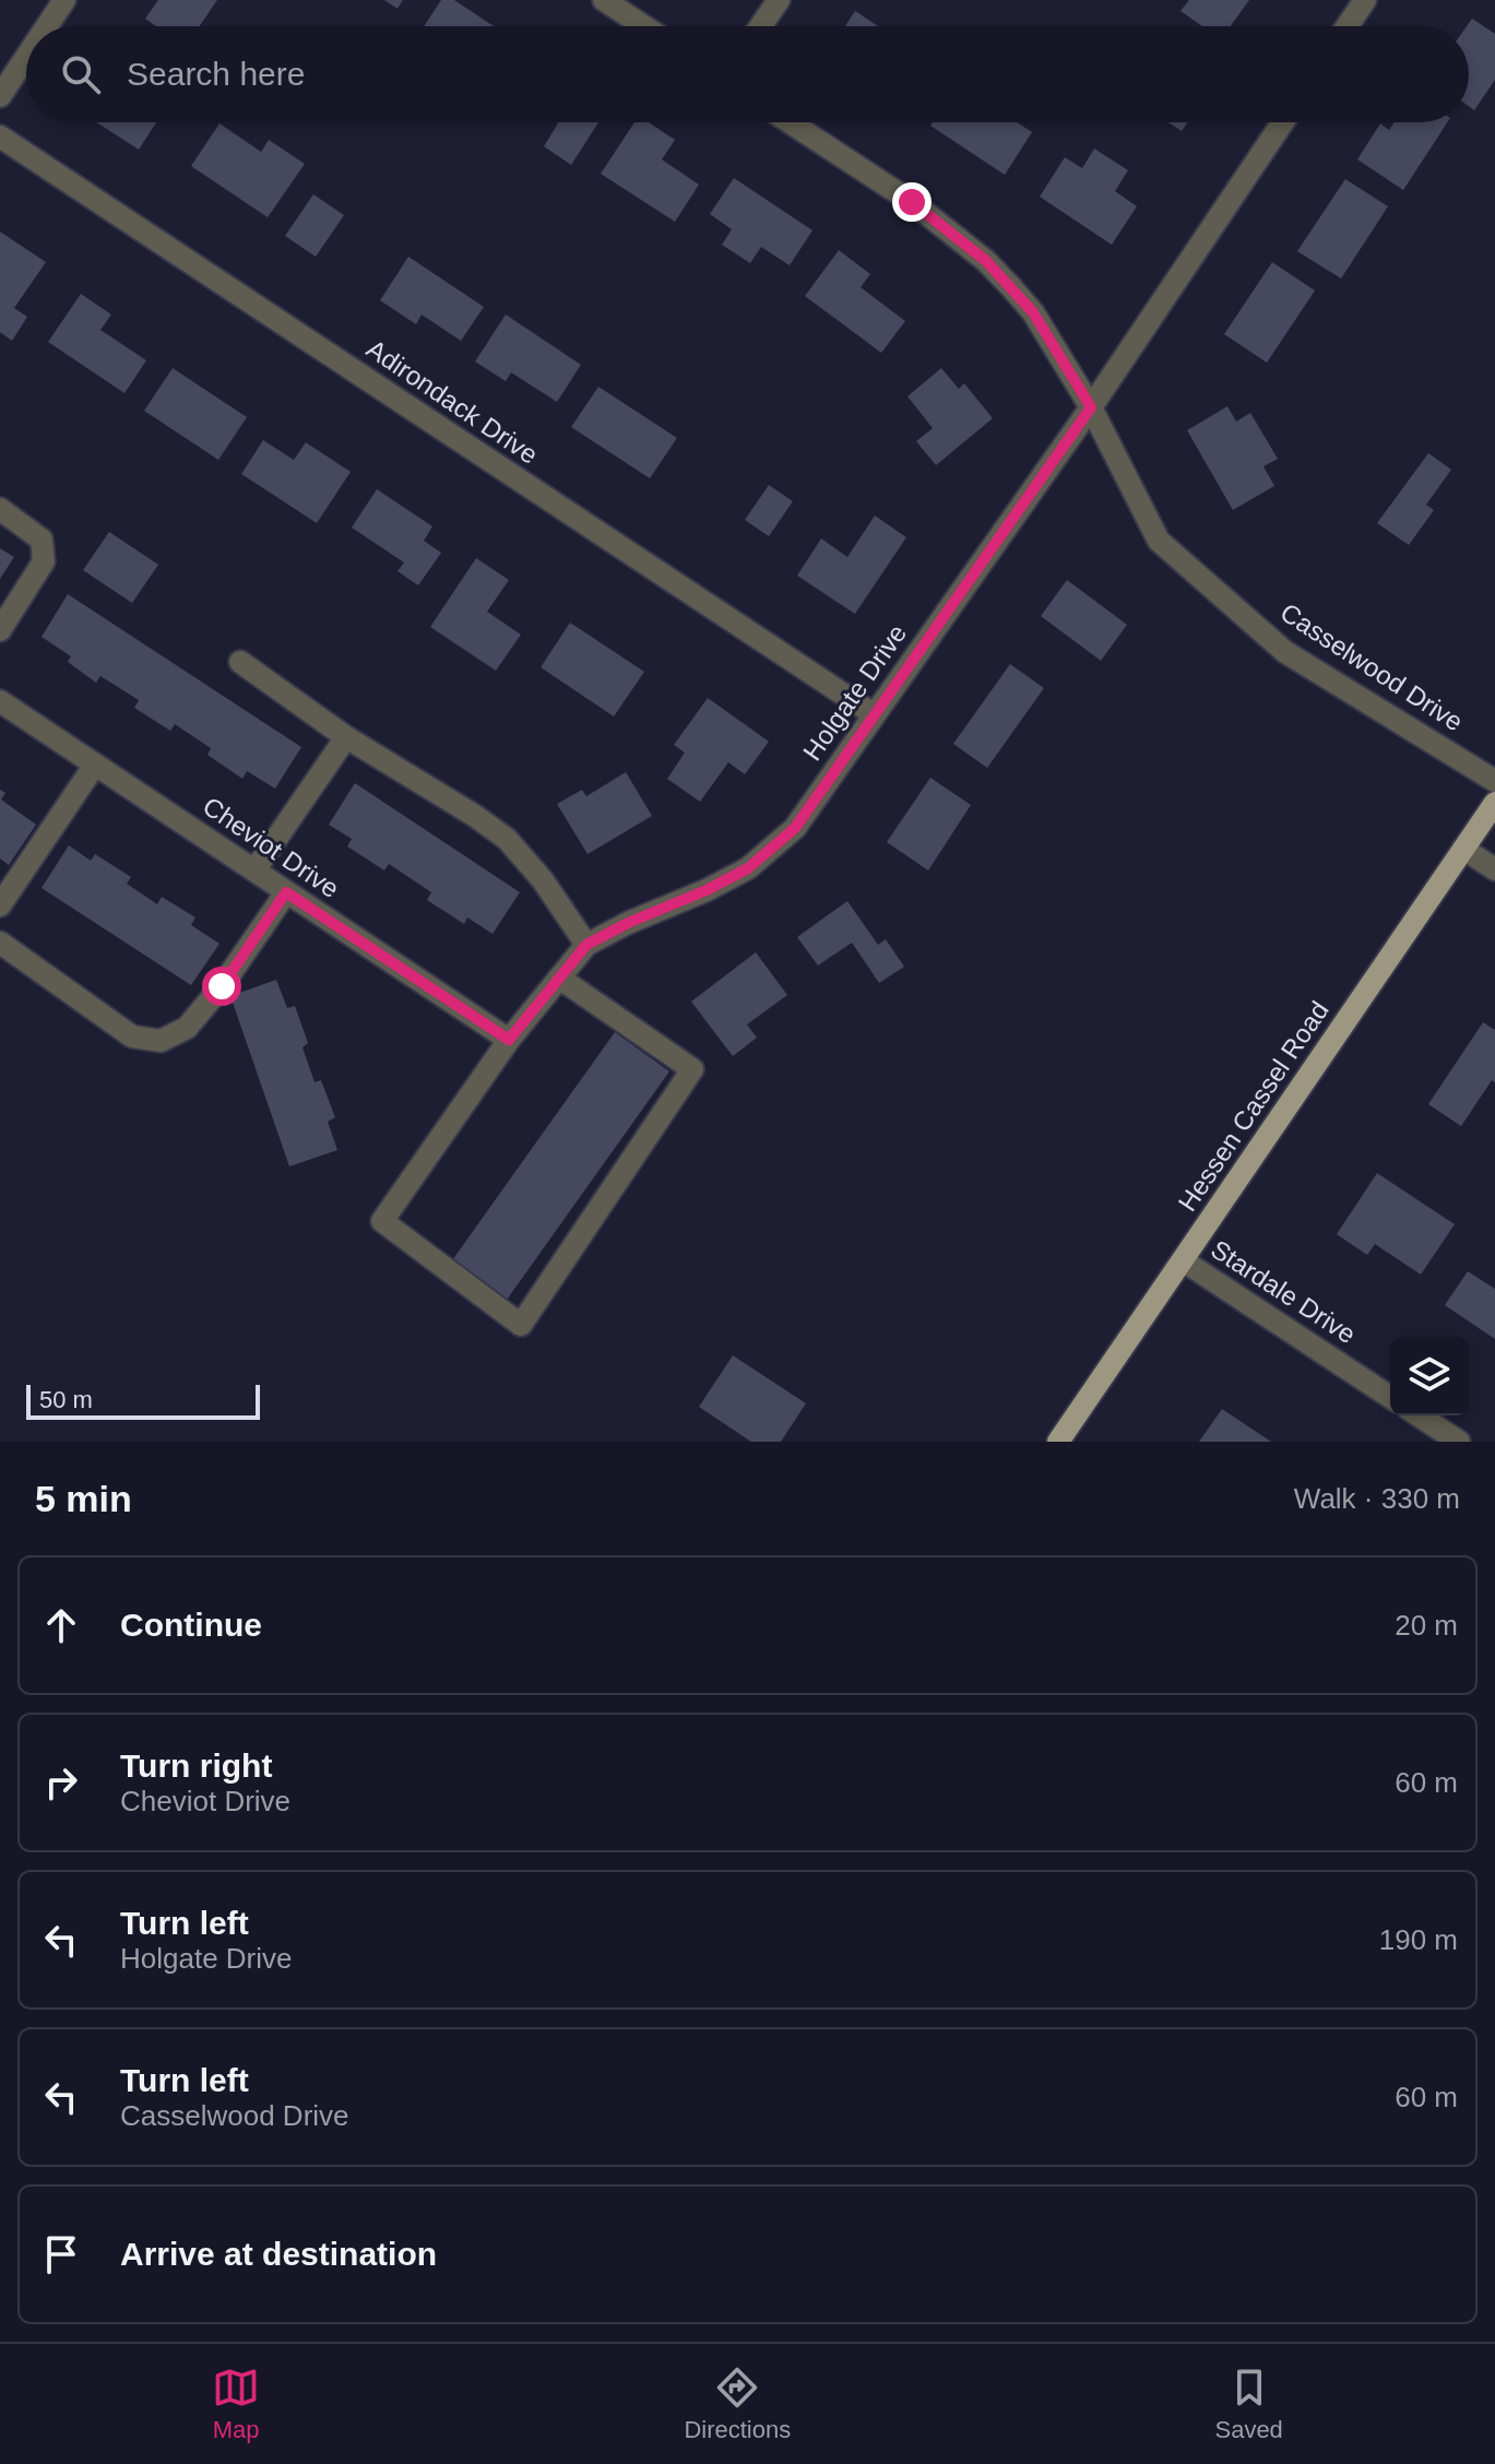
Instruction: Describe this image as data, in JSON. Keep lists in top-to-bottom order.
{
  "streets": {
    "main road": ["Hessen Cassel Road"],
    "street": [
      "Adirondack Drive",
      "Casselwood Drive",
      "Holgate Drive",
      "Cheviot Drive",
      "Stardale Drive"
    ]
  },
  "crossings": [
    ["Adirondack Drive", "Holgate Drive"],
    ["Casselwood Drive", "Holgate Drive"],
    ["Holgate Drive", "Cheviot Drive"],
    ["Hessen Cassel Road", "Stardale Drive"]
  ],
  "scale_bar": "50 m",
  "page": {
    "search": "Search here",
    "scale": "50 m",
    "heading": ["5 min", "Walk · 330 m"],
    "list": [
      ["Continue", "20 m"],
      ["Turn right", "Cheviot Drive", "60 m"],
      ["Turn left", "Holgate Drive", "190 m"],
      ["Turn left", "Casselwood Drive", "60 m"],
      "Arrive at destination"
    ],
    "nav": ["Map", "Directions", "Saved"]
  }
}
